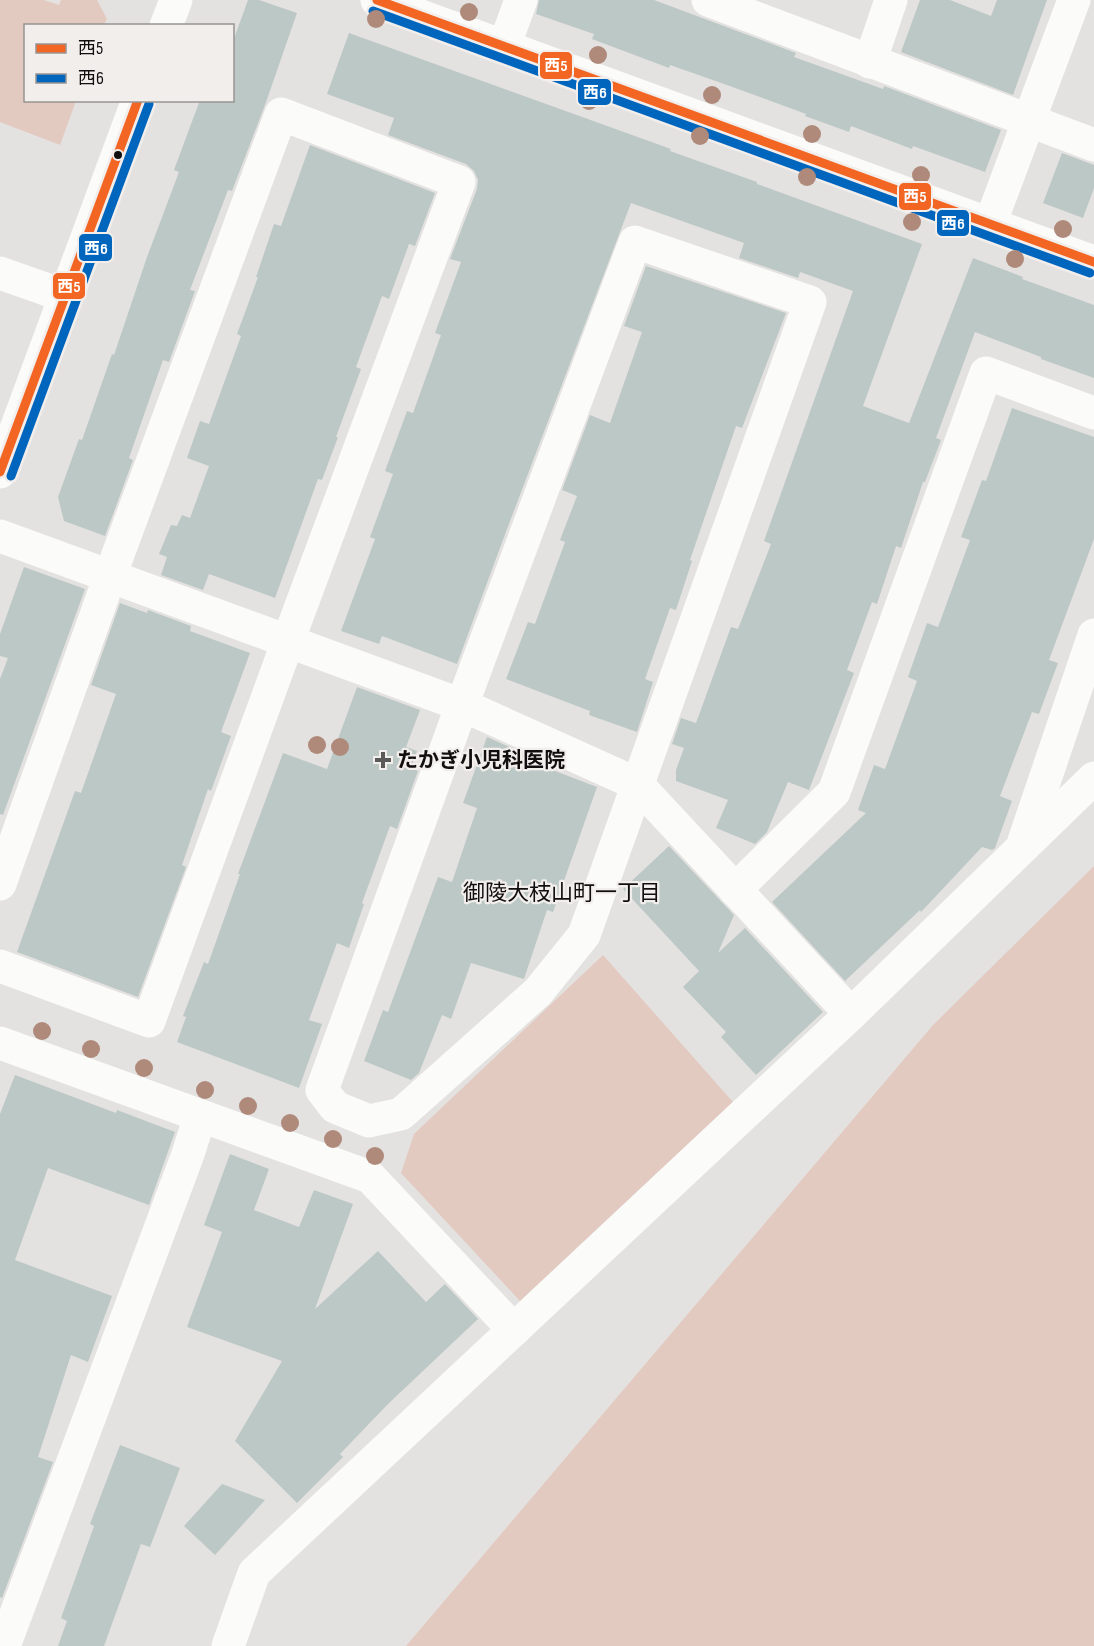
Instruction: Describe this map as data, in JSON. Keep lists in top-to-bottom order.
{
  "districts": ["御陵大枝山町一丁目"],
  "places": {
    "health": ["たかぎ小児科医院"]
  },
  "lines": ["transit line 西5", "transit line 西6"],
  "legend": ["西5", "西6"]
}
